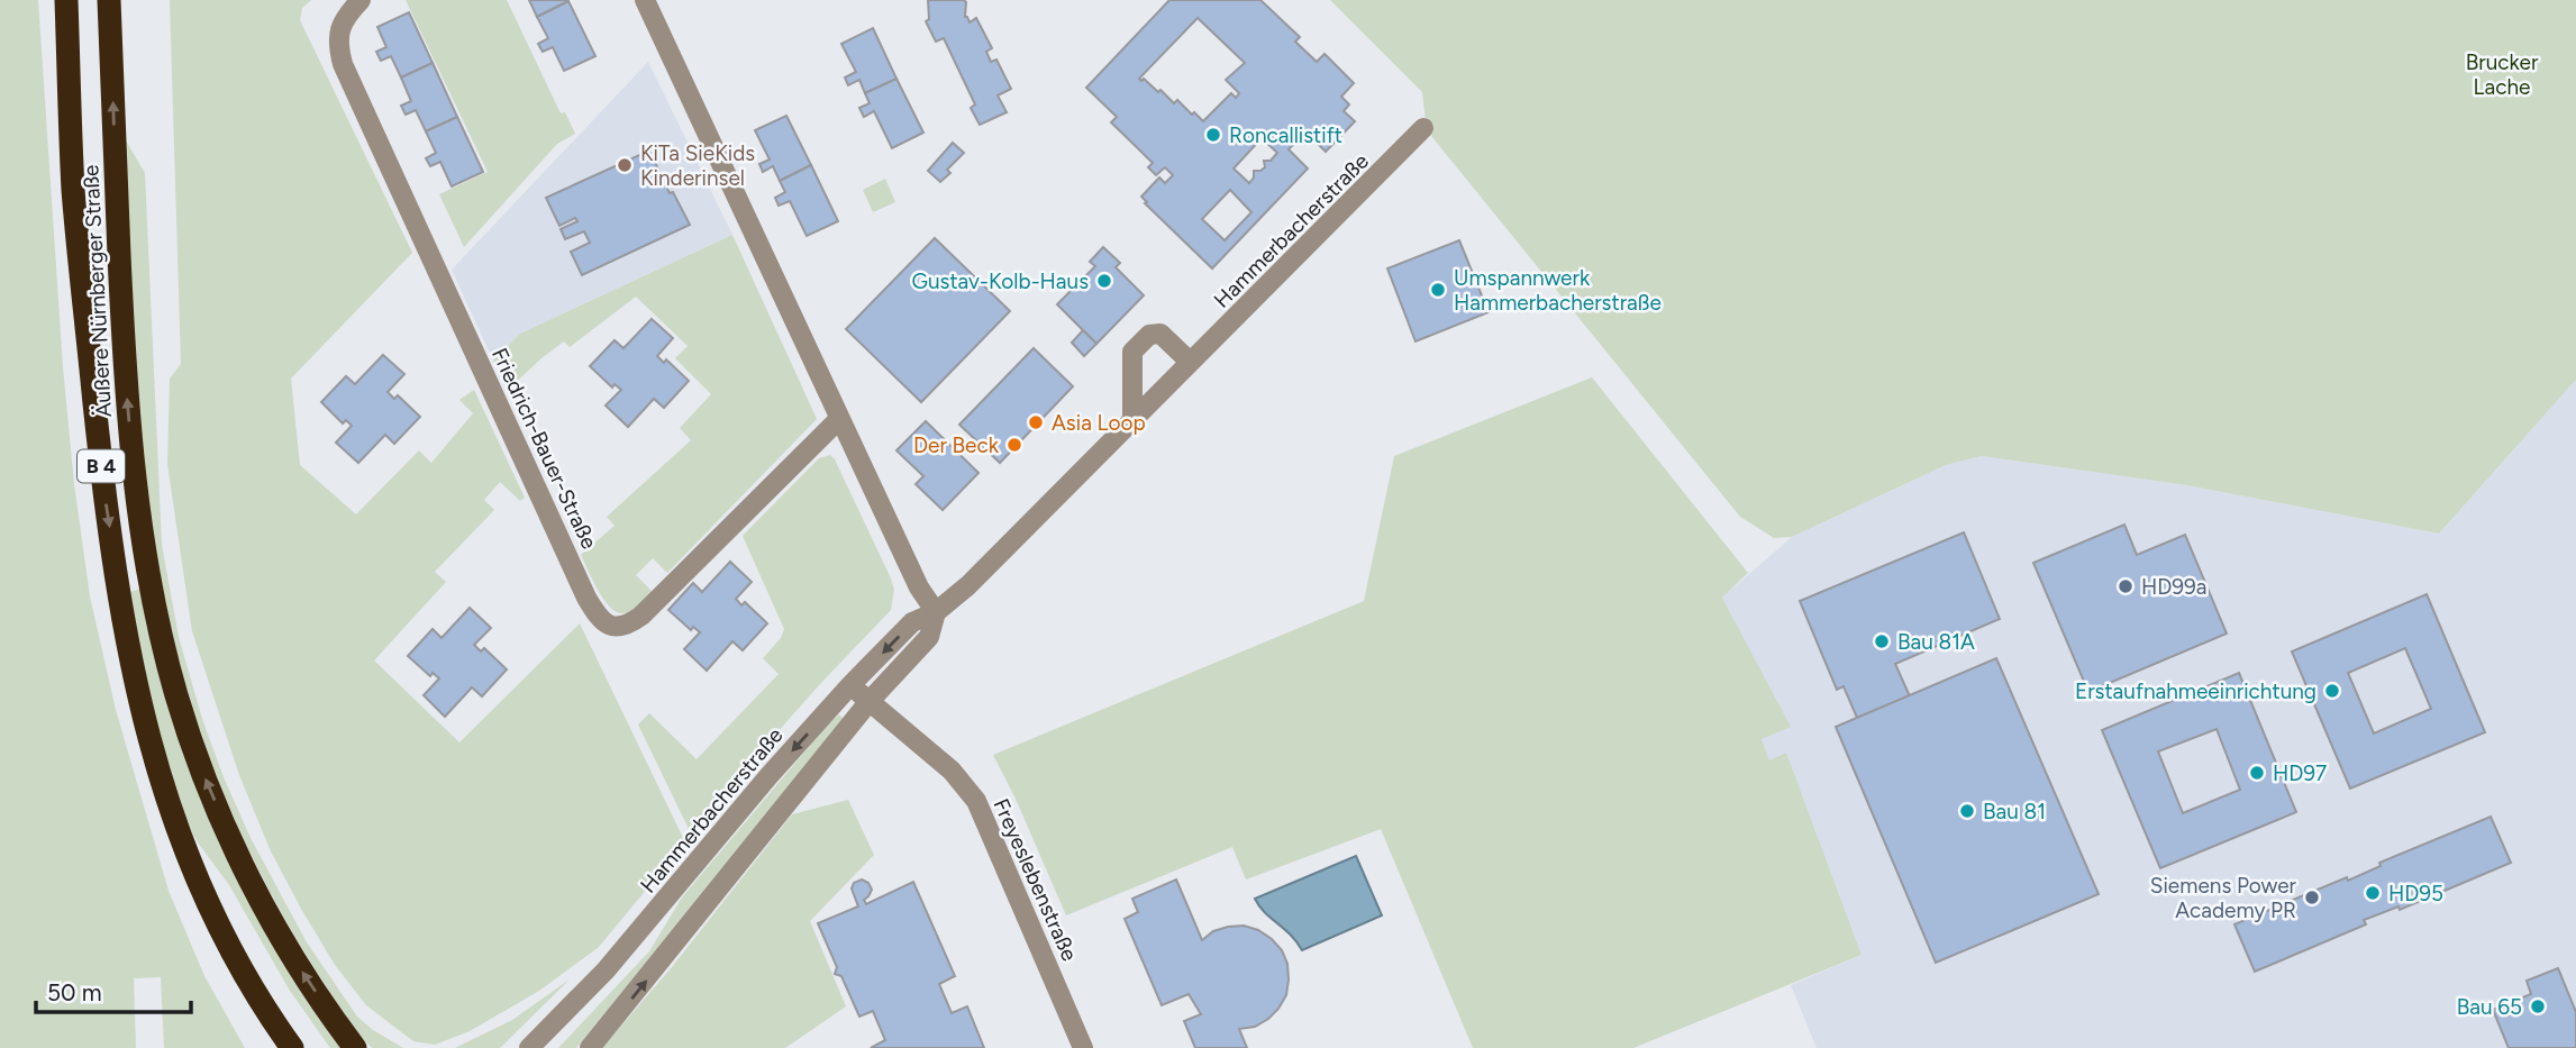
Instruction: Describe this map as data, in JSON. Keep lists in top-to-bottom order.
{
  "streets": {
    "highway": ["Äußere Nürnberger Straße", "B 4"],
    "street": ["Hammerbacherstraße", "Friedrich-Bauer-Straße", "Freyeslebenstraße"]
  },
  "crossings": [
    ["Hammerbacherstraße", "Freyeslebenstraße"]
  ],
  "parks": ["Brucker Lache"],
  "places": [
    "Roncallistift",
    "KiTa SieKids Kinderinsel",
    "Gustav-Kolb-Haus",
    "Umspannwerk Hammerbacherstraße",
    "Asia Loop",
    "Der Beck",
    "HD99a",
    "Bau 81A",
    "Erstaufnahmeeinrichtung",
    "HD97",
    "Bau 81",
    "HD95",
    "Siemens Power Academy PR",
    "Bau 65"
  ],
  "scale_bar": "50 m"
}
